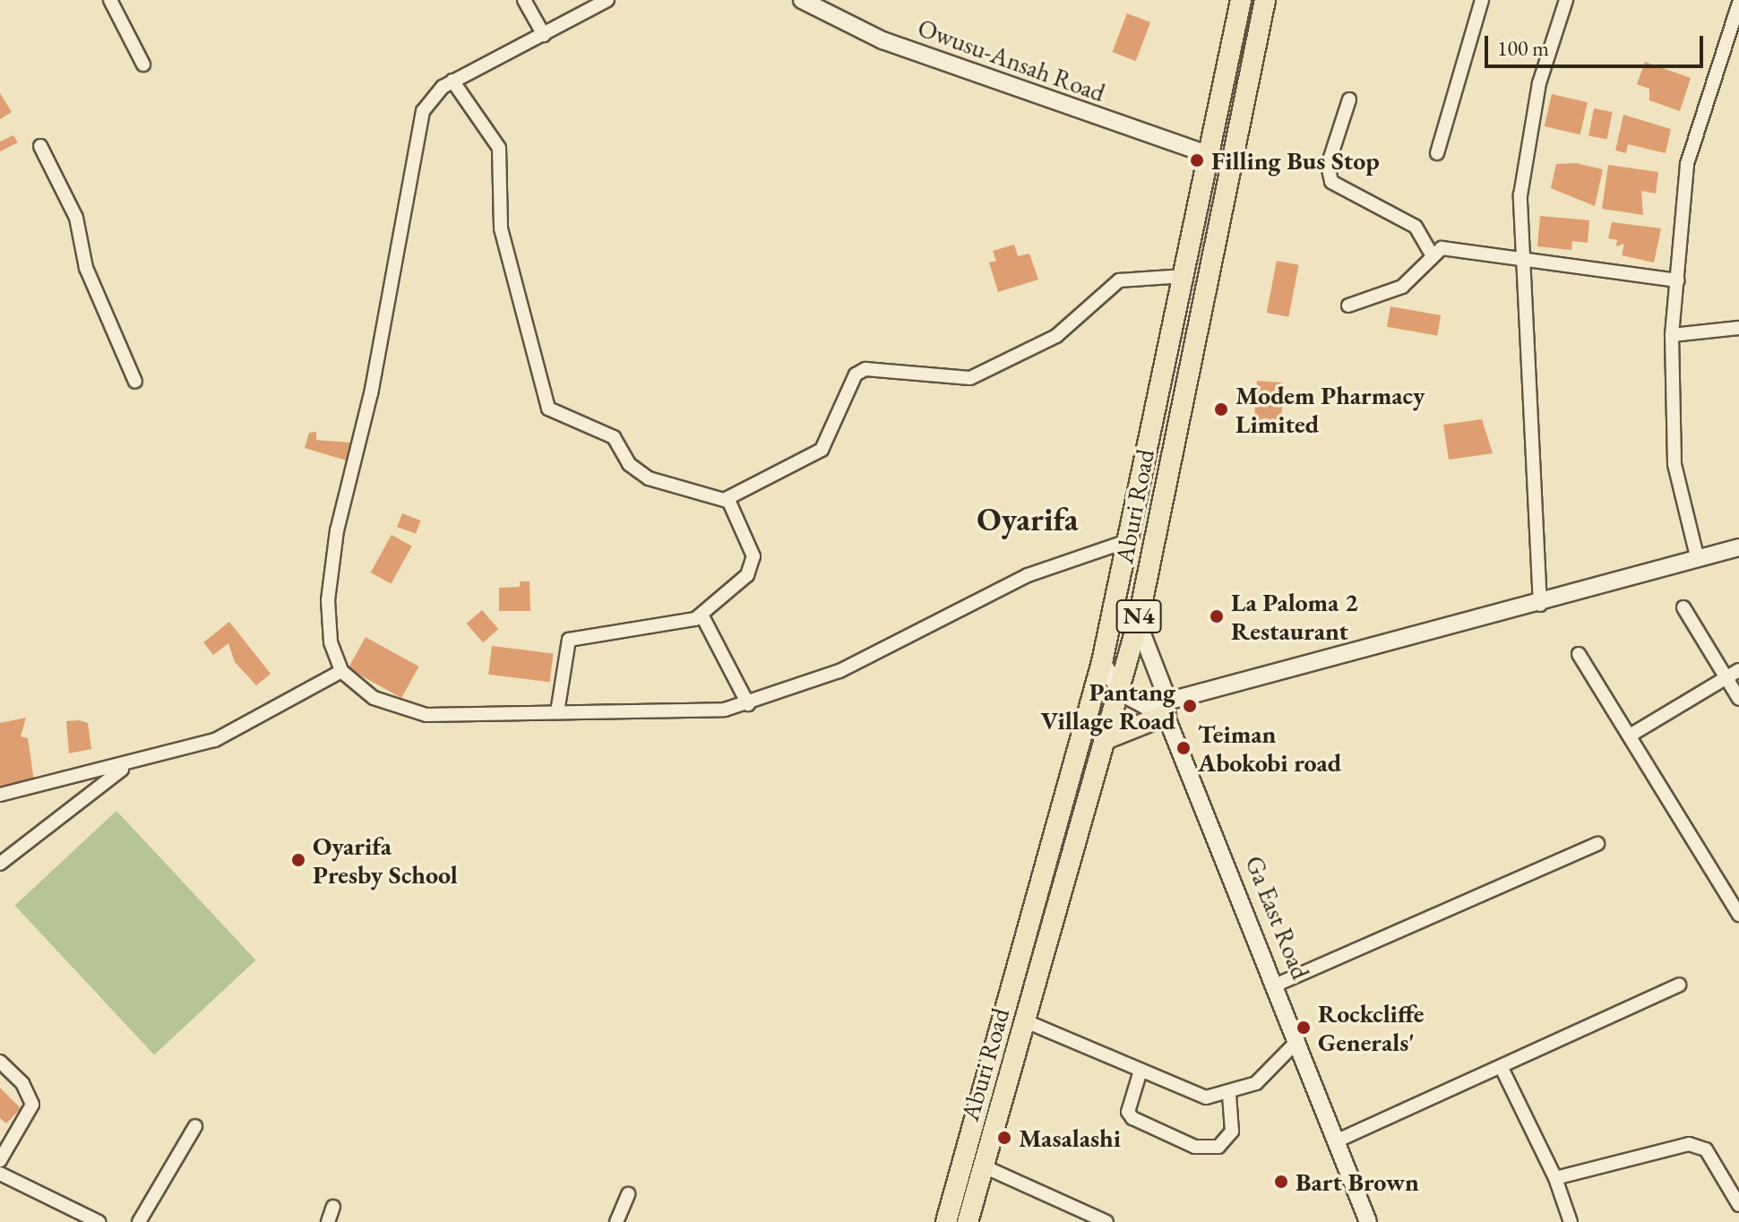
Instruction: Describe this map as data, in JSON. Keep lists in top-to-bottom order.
{
  "streets": {
    "highway": ["Aburi Road", "N4"],
    "street": ["Owusu-Ansah Road", "Ga East Road"]
  },
  "crossings": [
    ["Owusu-Ansah Road", "Aburi Road"],
    ["Aburi Road", "Ga East Road"]
  ],
  "districts": ["Oyarifa"],
  "places": [
    "Filling Bus Stop",
    "Modem Pharmacy Limited",
    "La Paloma 2 Restaurant",
    "Pantang Village Road",
    "Teiman Abokobi road",
    "Oyarifa Presby School",
    "Rockcliffe Generals'",
    "Masalashi",
    "Bart Brown"
  ],
  "scale_bar": "100 m"
}
